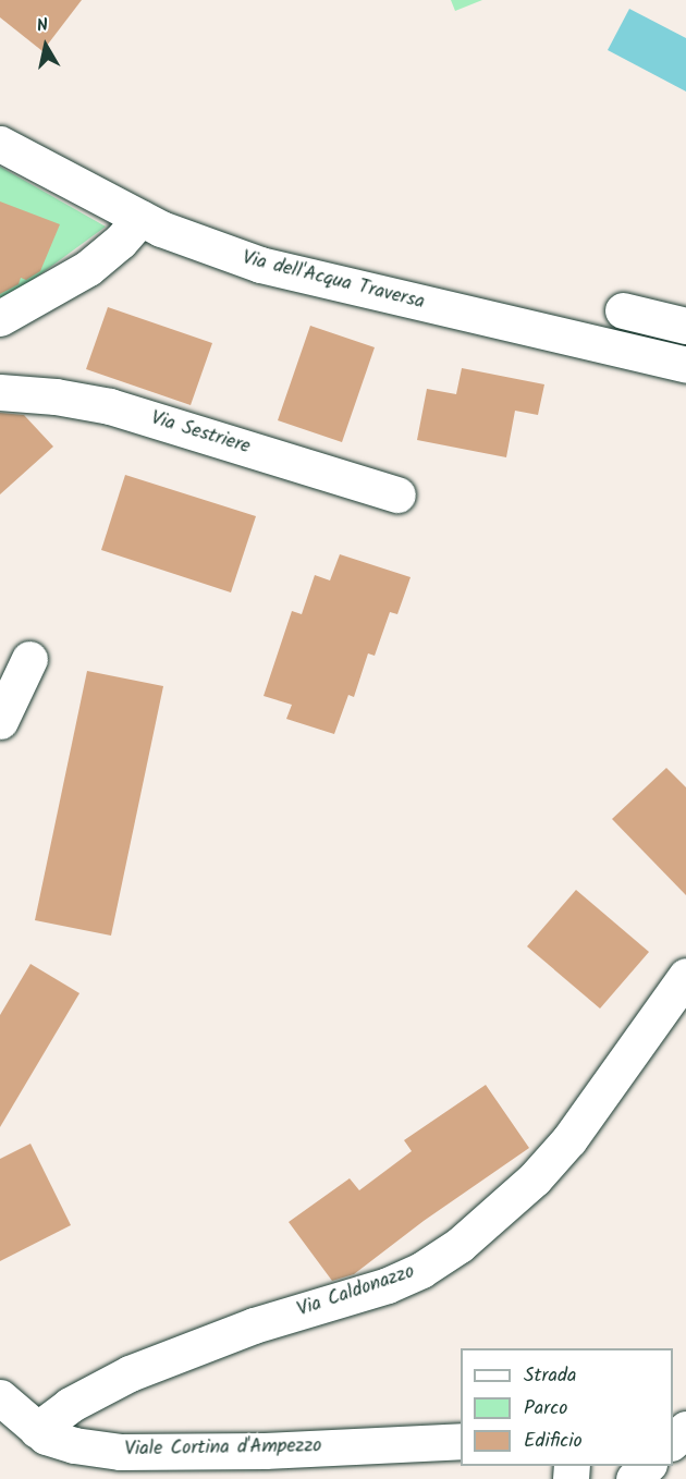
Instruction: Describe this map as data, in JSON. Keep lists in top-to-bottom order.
{
  "streets": {
    "street": [
      "Via dell'Acqua Traversa",
      "Via Sestriere",
      "Via Caldonazzo",
      "Viale Cortina d'Ampezzo"
    ]
  },
  "crossings": [
    ["Via Caldonazzo", "Viale Cortina d'Ampezzo"]
  ],
  "legend": ["Strada", "Parco", "Edificio"],
  "north": "top"
}
